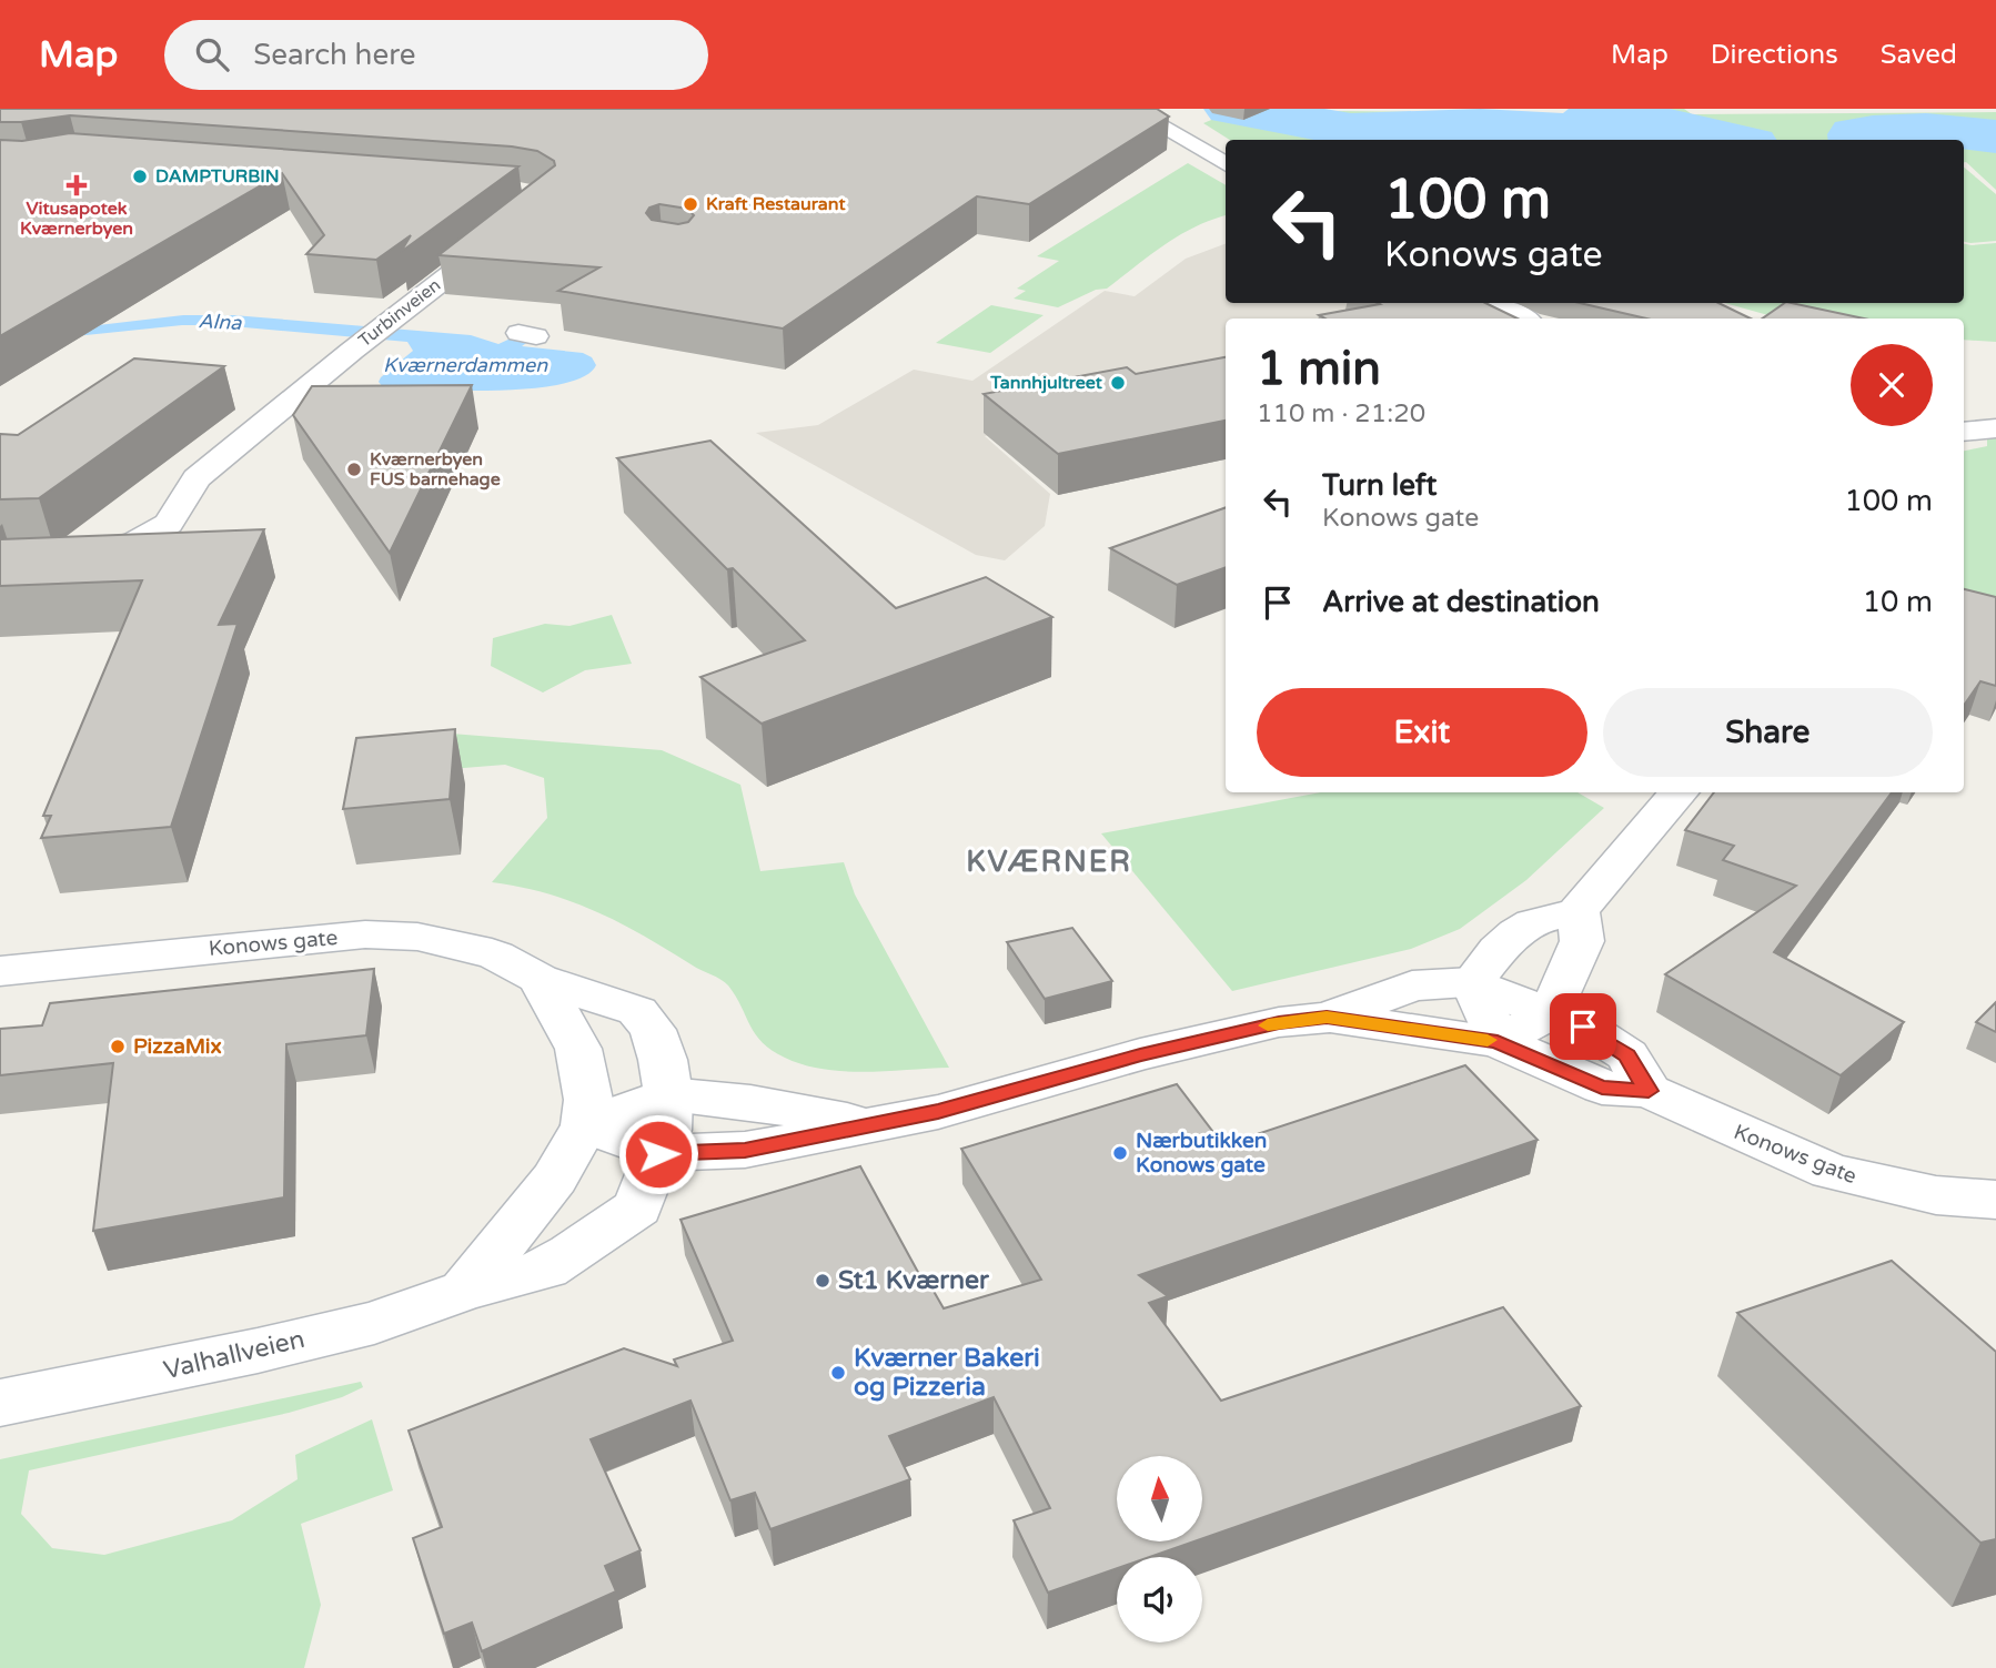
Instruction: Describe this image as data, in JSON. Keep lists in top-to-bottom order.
{
  "streets": {
    "street": ["Turbinveien", "Konows gate", "Valhallveien"]
  },
  "crossings": [
    ["Konows gate", "Valhallveien"]
  ],
  "districts": ["KVÆRNER"],
  "water": ["Alna", "Kværnerdammen"],
  "places": {
    "other": [
      "DAMPTURBIN",
      "Kraft Restaurant",
      "Tannhjultreet",
      "Kværnerbyen FUS barnehage",
      "PizzaMix",
      "Nærbutikken Konows gate",
      "St1 Kværner",
      "Kværner Bakeri og Pizzeria"
    ],
    "health": ["Vitusapotek Kværnerbyen"]
  },
  "north": "top",
  "page": {
    "header": "Map",
    "search": "Search here",
    "nav": ["Map", "Directions", "Saved"],
    "turn": ["100 m", "Konows gate"],
    "heading": ["1 min", "110 m · 21:20"],
    "list": [
      {
        "name": "Turn left",
        "note": "Konows gate",
        "value": "100 m"
      },
      {
        "name": "Arrive at destination",
        "value": "10 m"
      }
    ],
    "buttons": ["Exit", "Share"]
  }
}
